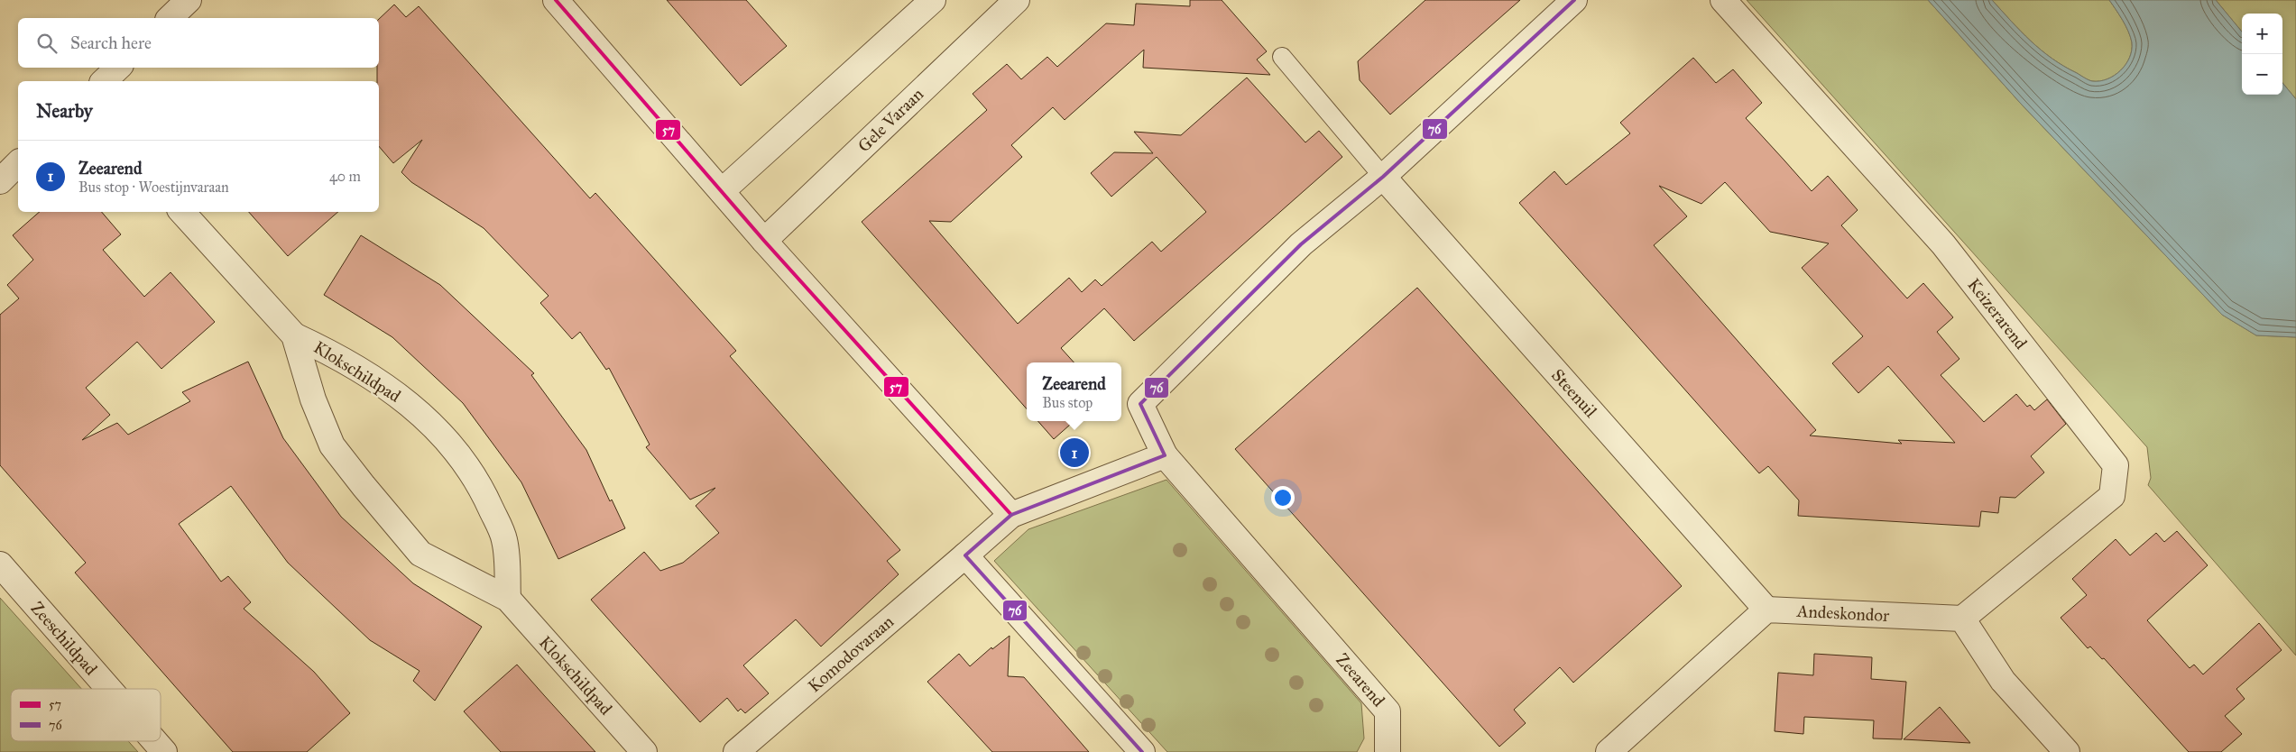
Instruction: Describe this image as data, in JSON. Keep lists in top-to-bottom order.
{
  "streets": {
    "street": [
      "Gele Varaan",
      "Keizerarend",
      "Klokschildpad",
      "Steenuil",
      "Andeskondor",
      "Zeeschildpad",
      "Komodovaraan",
      "Zeearend"
    ]
  },
  "crossings": [
    ["Keizerarend", "Andeskondor"],
    ["Steenuil", "Andeskondor"],
    ["Steenuil", "Zeearend"]
  ],
  "lines": ["transit line 57", "transit line 76"],
  "legend": ["57", "76"],
  "page": {
    "map_buttons": ["+", "−"],
    "search": "Search here",
    "heading": "Nearby",
    "list": [
      {
        "mark": "1",
        "name": "Zeearend",
        "note": "Bus stop · Woestijnvaraan",
        "value": "40 m"
      }
    ],
    "popup": ["Zeearend", "Bus stop"],
    "pins": "1"
  }
}
